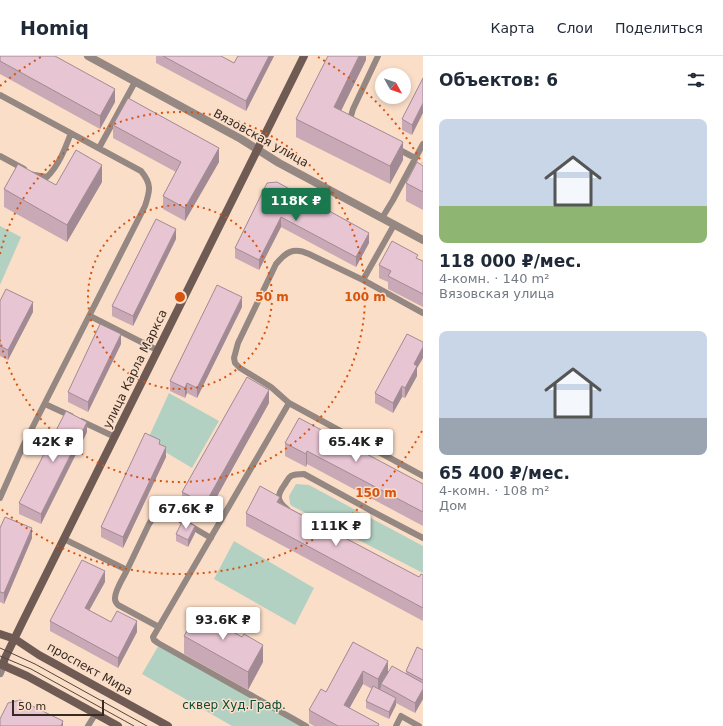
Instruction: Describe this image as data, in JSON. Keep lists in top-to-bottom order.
{
  "streets": {
    "street": ["Вязовская улица", "улица Карла Маркса", "проспект Мира"]
  },
  "crossings": [
    ["Вязовская улица", "улица Карла Маркса"],
    ["улица Карла Маркса", "проспект Мира"]
  ],
  "parks": ["сквер Худ.Граф."],
  "scale_bar": "50 m",
  "north": "bottom right",
  "page": {
    "header": "Homiq",
    "nav": ["Карта", "Слои", "Поделиться"],
    "heading": "Объектов: 6",
    "list": [
      {
        "name": "118 000 ₽/мес.",
        "note": "4-комн. · 140 m² · Вязовская улица"
      },
      {
        "name": "65 400 ₽/мес.",
        "note": "4-комн. · 108 m² · Дом"
      }
    ],
    "price": [
      "118K ₽",
      "42K ₽",
      "65.4K ₽",
      "67.6K ₽",
      "111K ₽",
      "93.6K ₽"
    ],
    "scale": "50 m"
  },
  "rings": ["50 m", "100 m", "150 m"]
}
